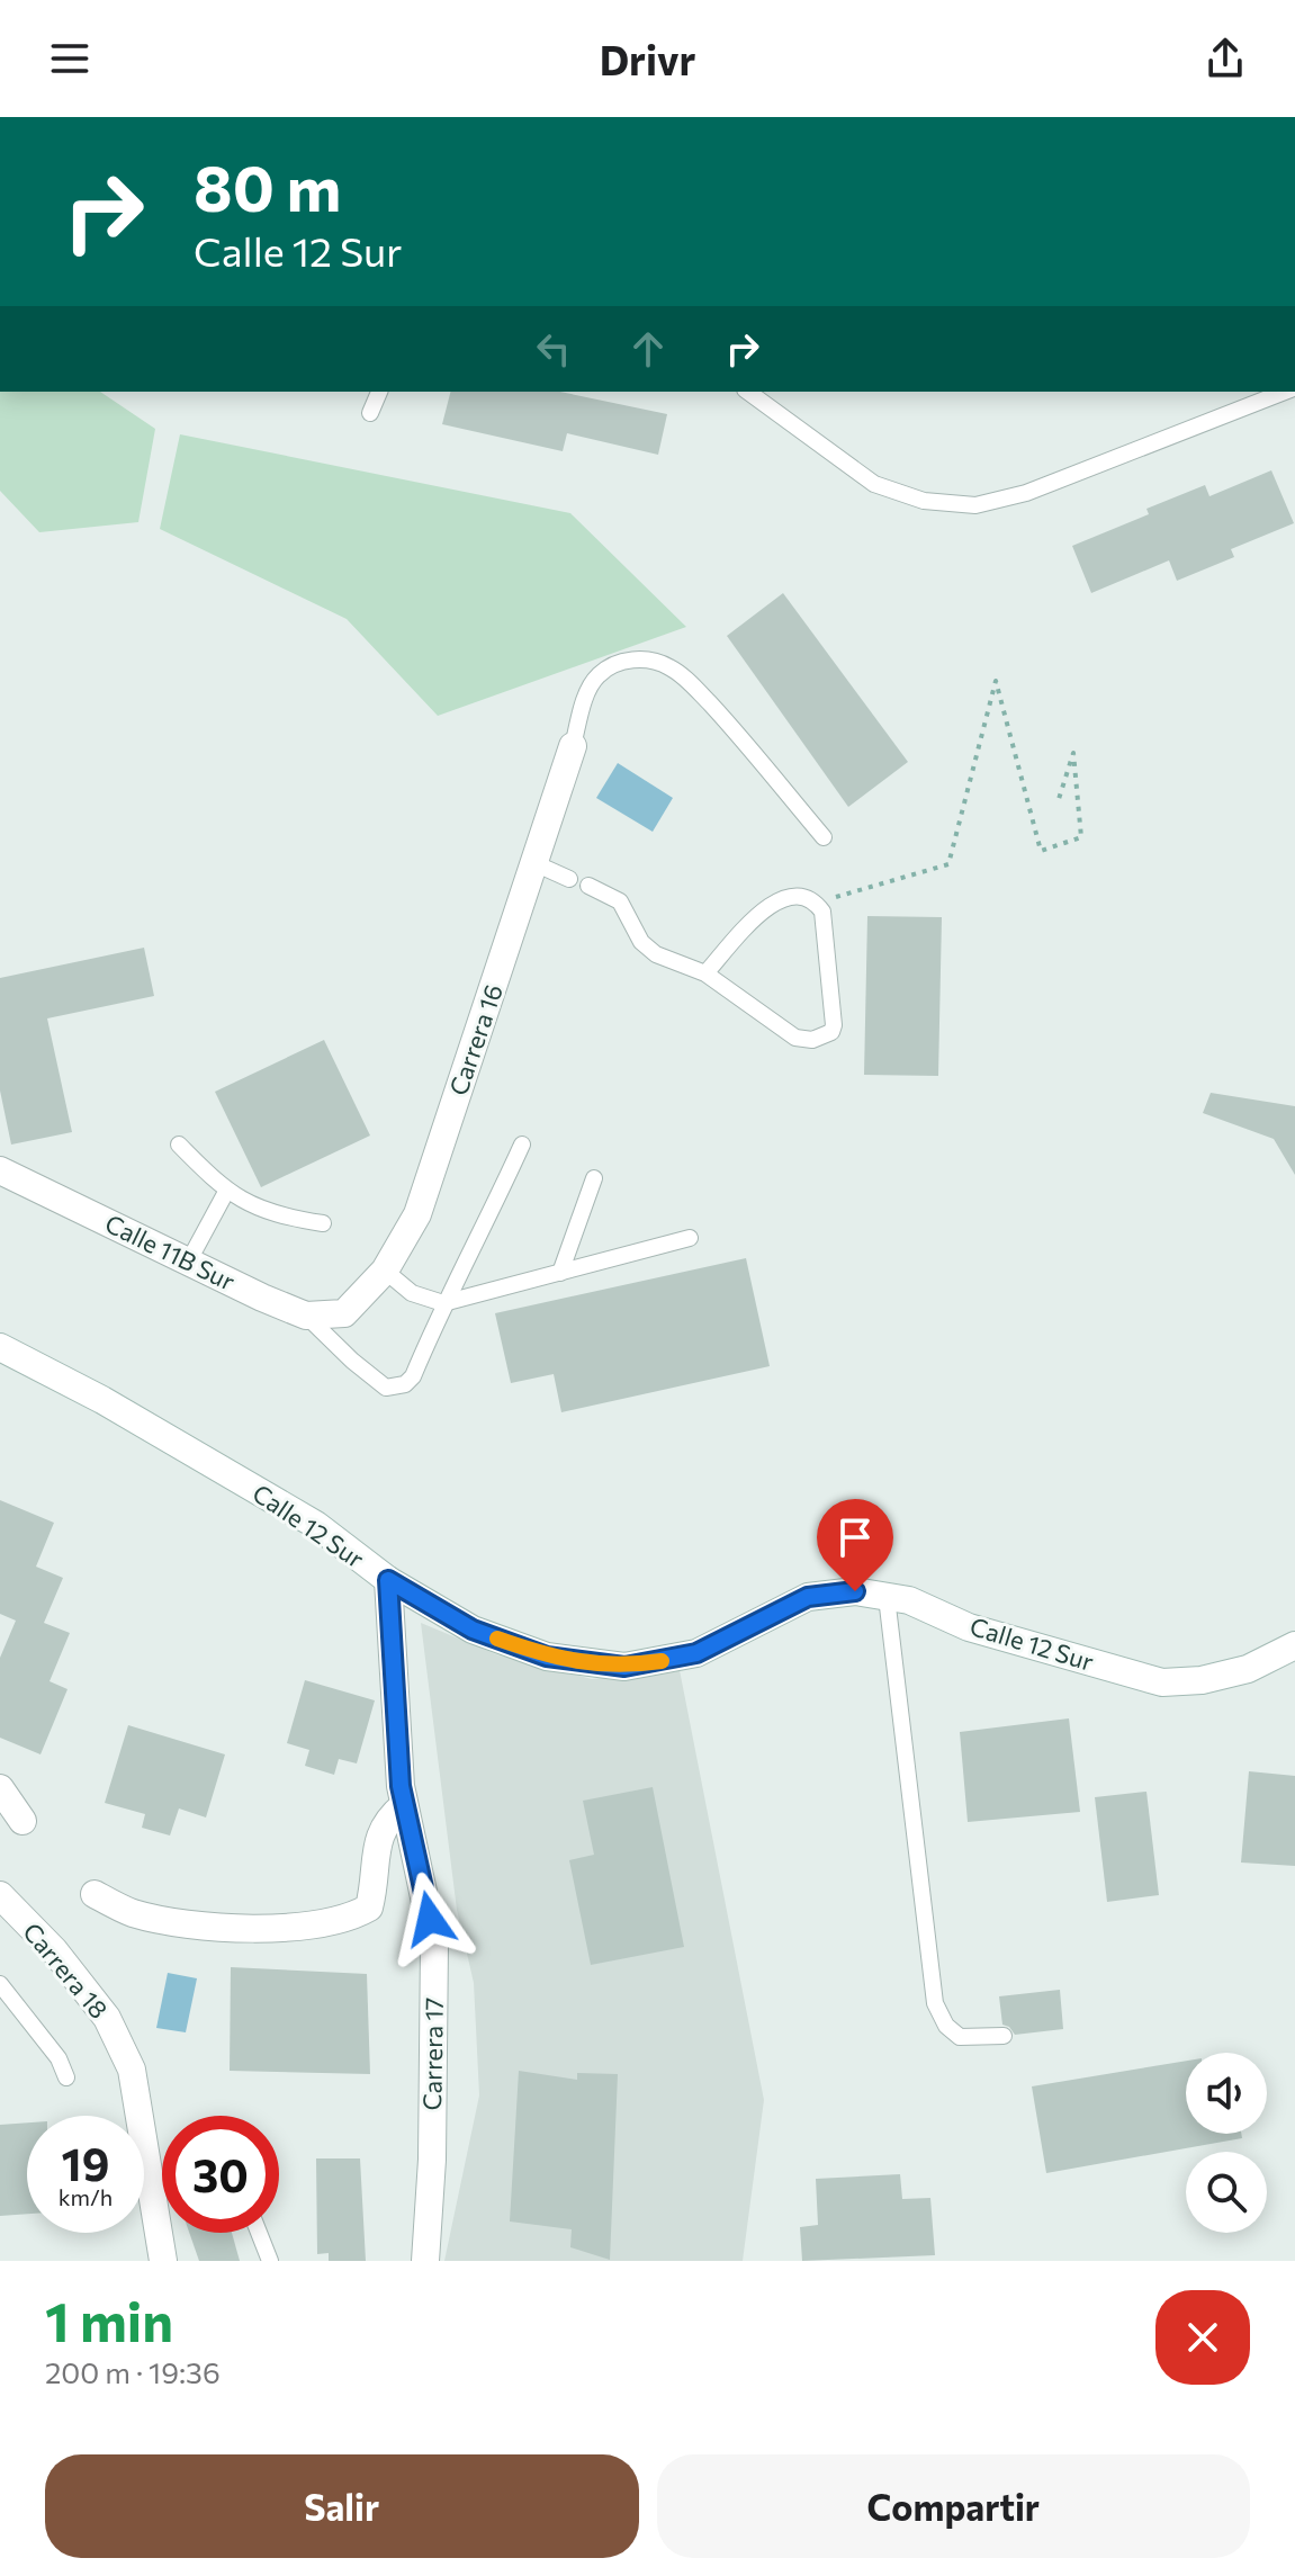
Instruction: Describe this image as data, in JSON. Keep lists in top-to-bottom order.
{
  "streets": {
    "street": [
      "Carrera 16",
      "Calle 11B Sur",
      "Calle 12 Sur",
      "Carrera 18",
      "Carrera 17"
    ]
  },
  "crossings": [
    ["Carrera 16", "Calle 11B Sur"],
    ["Calle 12 Sur", "Carrera 17"]
  ],
  "page": {
    "header": "Drivr",
    "turn": ["80 m", "Calle 12 Sur"],
    "speed": "19 km/h",
    "limit": "30",
    "heading": ["1 min", "200 m · 19:36"],
    "buttons": ["Salir", "Compartir"]
  }
}
